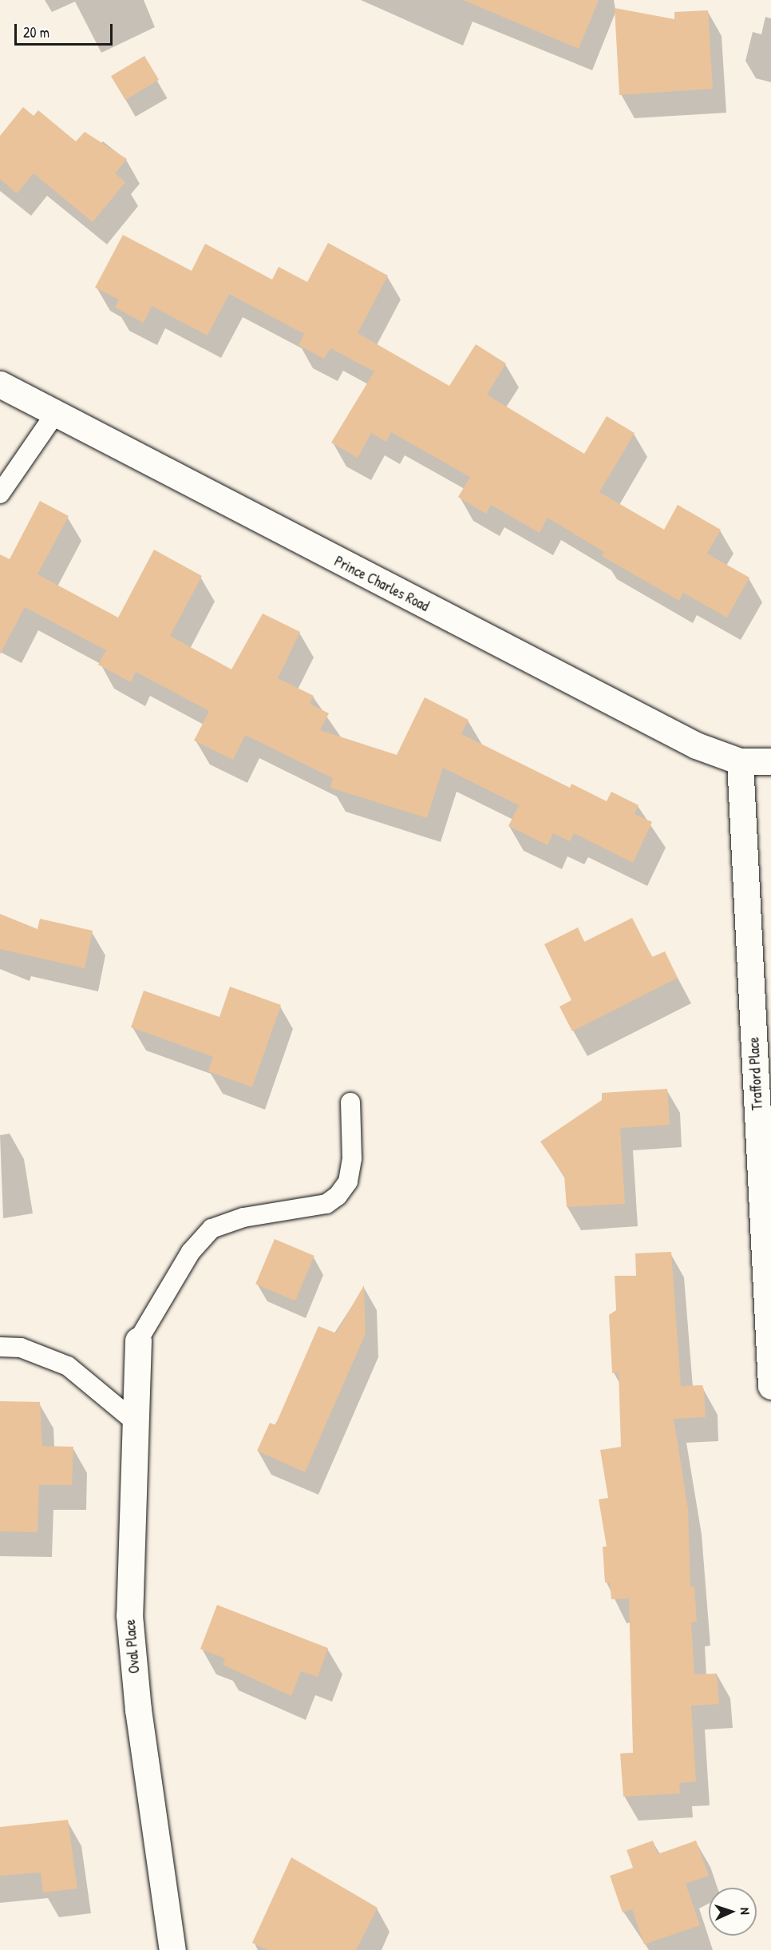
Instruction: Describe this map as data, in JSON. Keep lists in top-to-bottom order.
{
  "streets": {
    "street": ["Prince Charles Road", "Trafford Place", "Oval Place"]
  },
  "crossings": [
    ["Prince Charles Road", "Trafford Place"]
  ],
  "scale_bar": "20 m",
  "north": "right"
}
